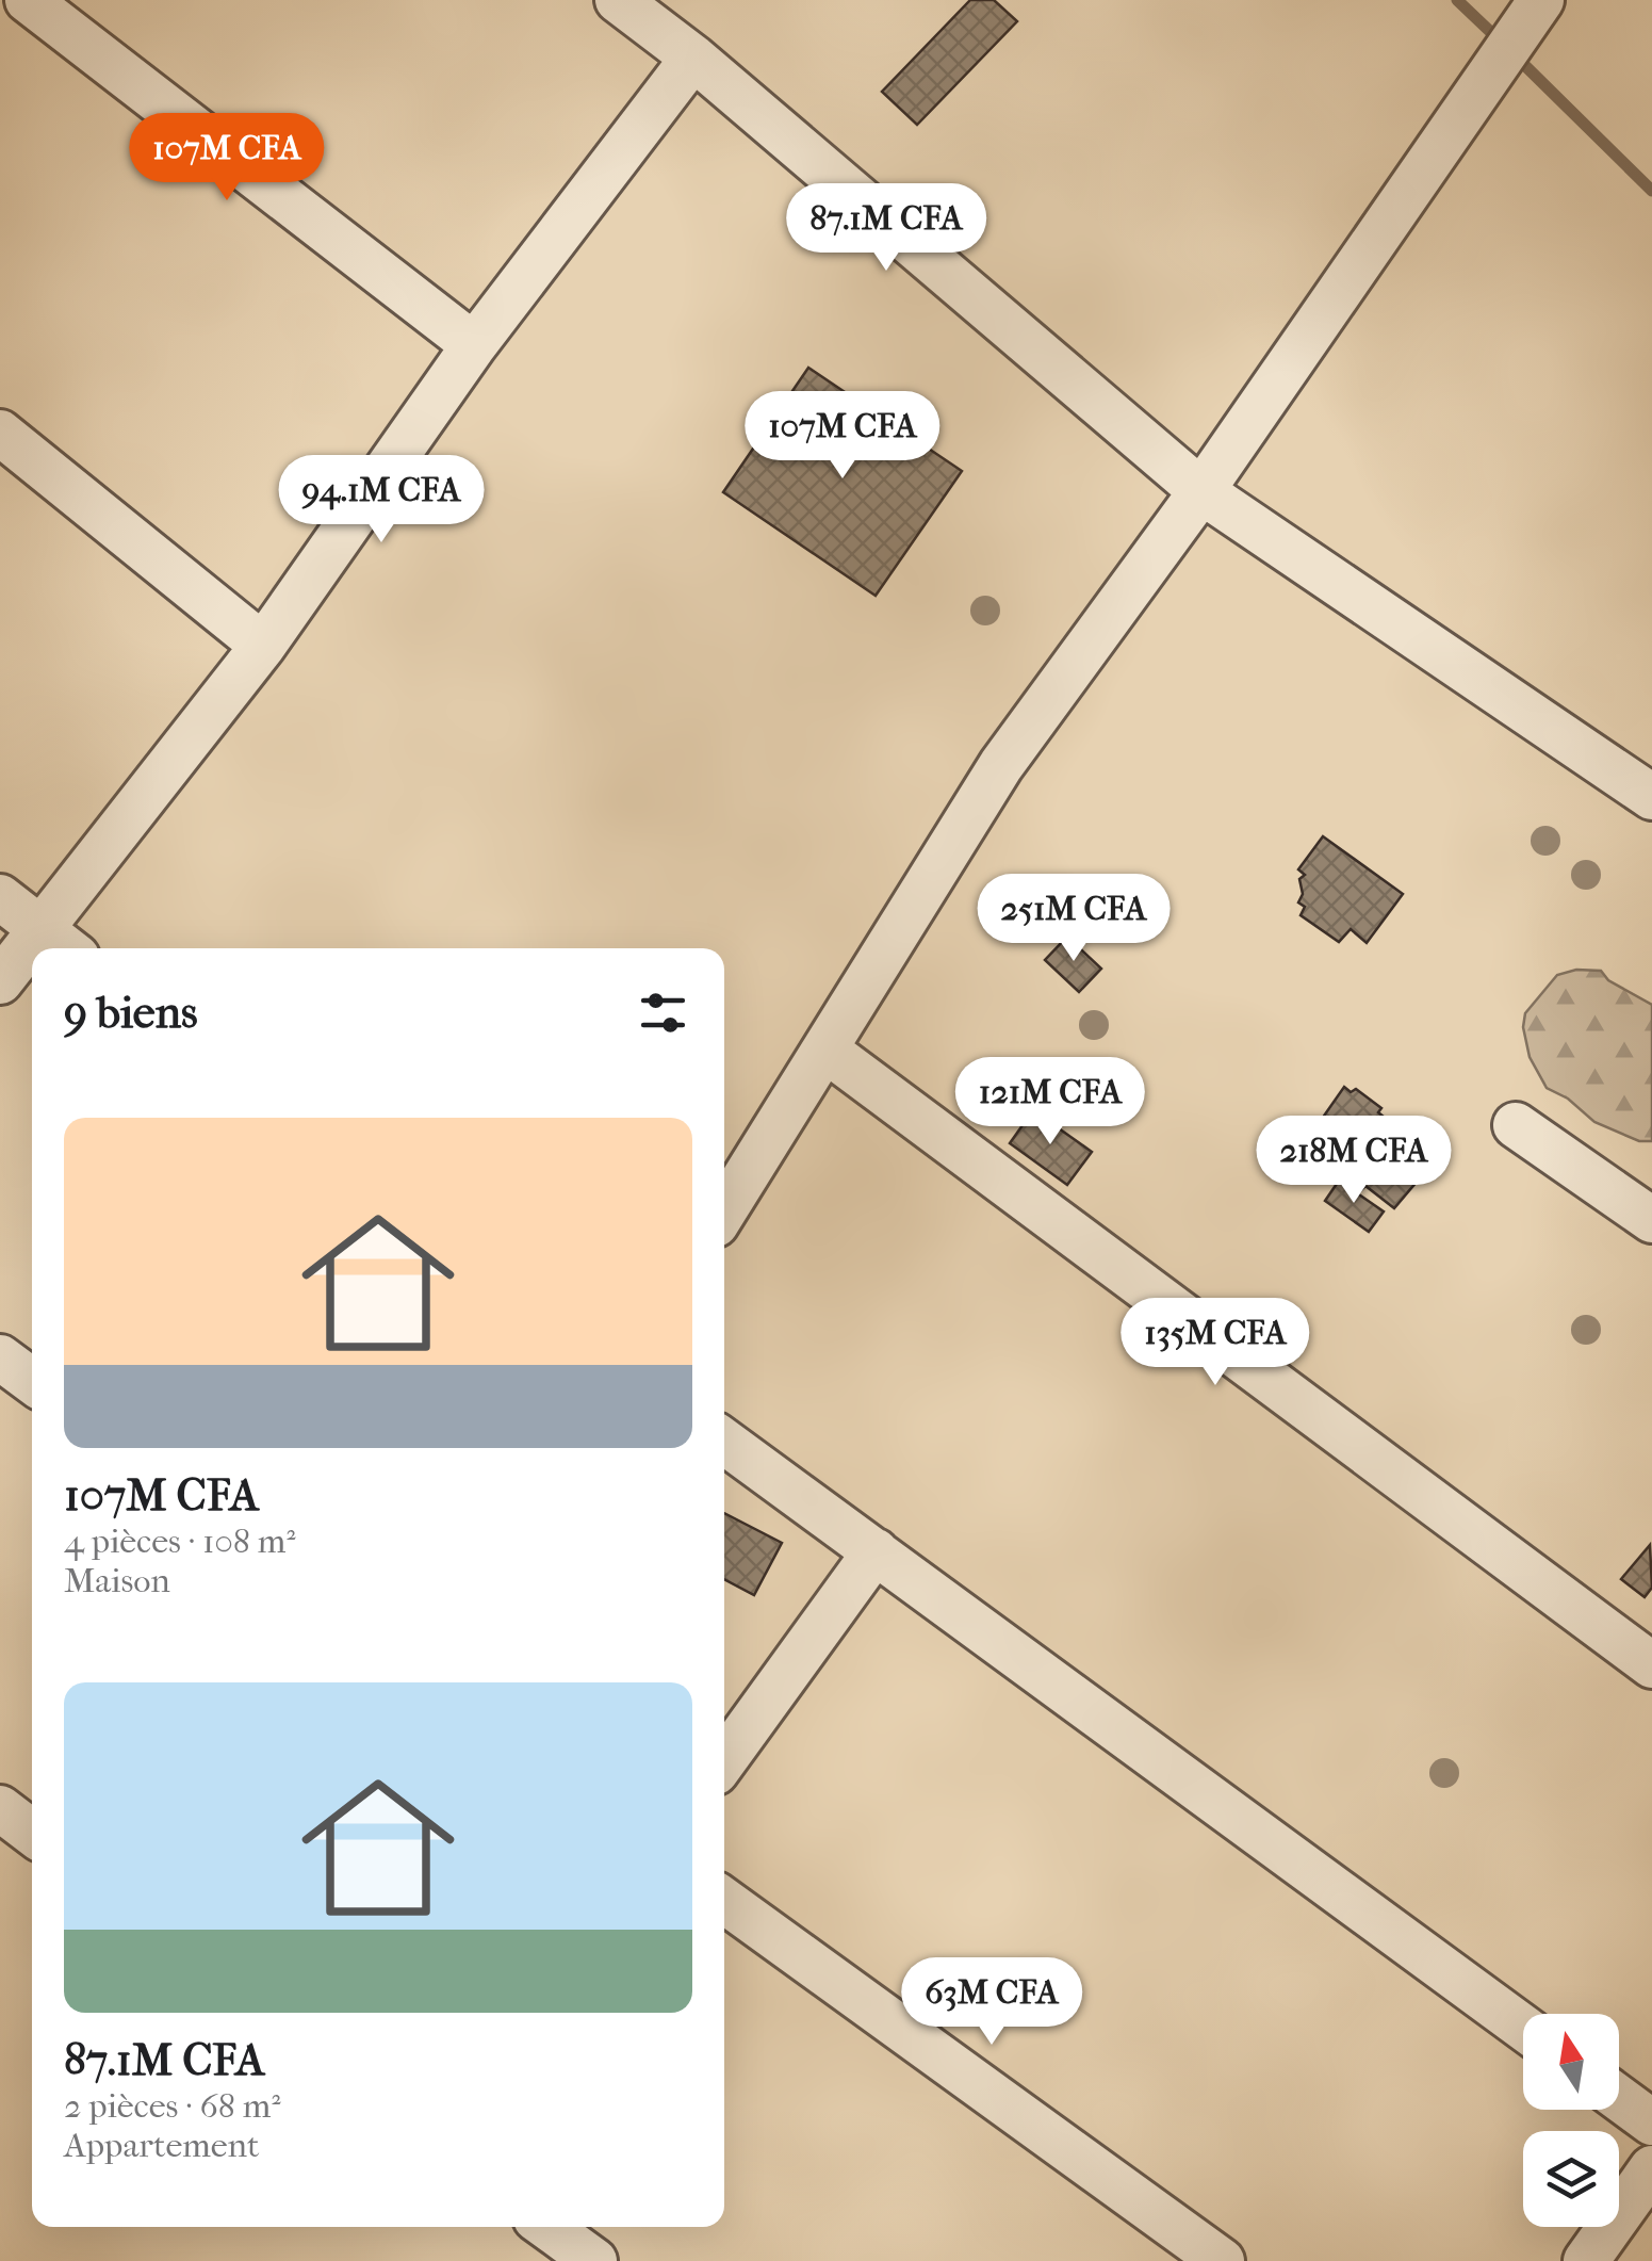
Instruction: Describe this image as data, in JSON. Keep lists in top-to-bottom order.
{
  "north": "top",
  "page": {
    "price": [
      "107M CFA",
      "87.1M CFA",
      "107M CFA",
      "94.1M CFA",
      "251M CFA",
      "121M CFA",
      "218M CFA",
      "135M CFA",
      "63M CFA"
    ],
    "heading": "9 biens",
    "list": [
      {
        "name": "107M CFA",
        "note": "4 pièces · 108 m² · Maison"
      },
      {
        "name": "87.1M CFA",
        "note": "2 pièces · 68 m² · Appartement"
      }
    ]
  }
}
